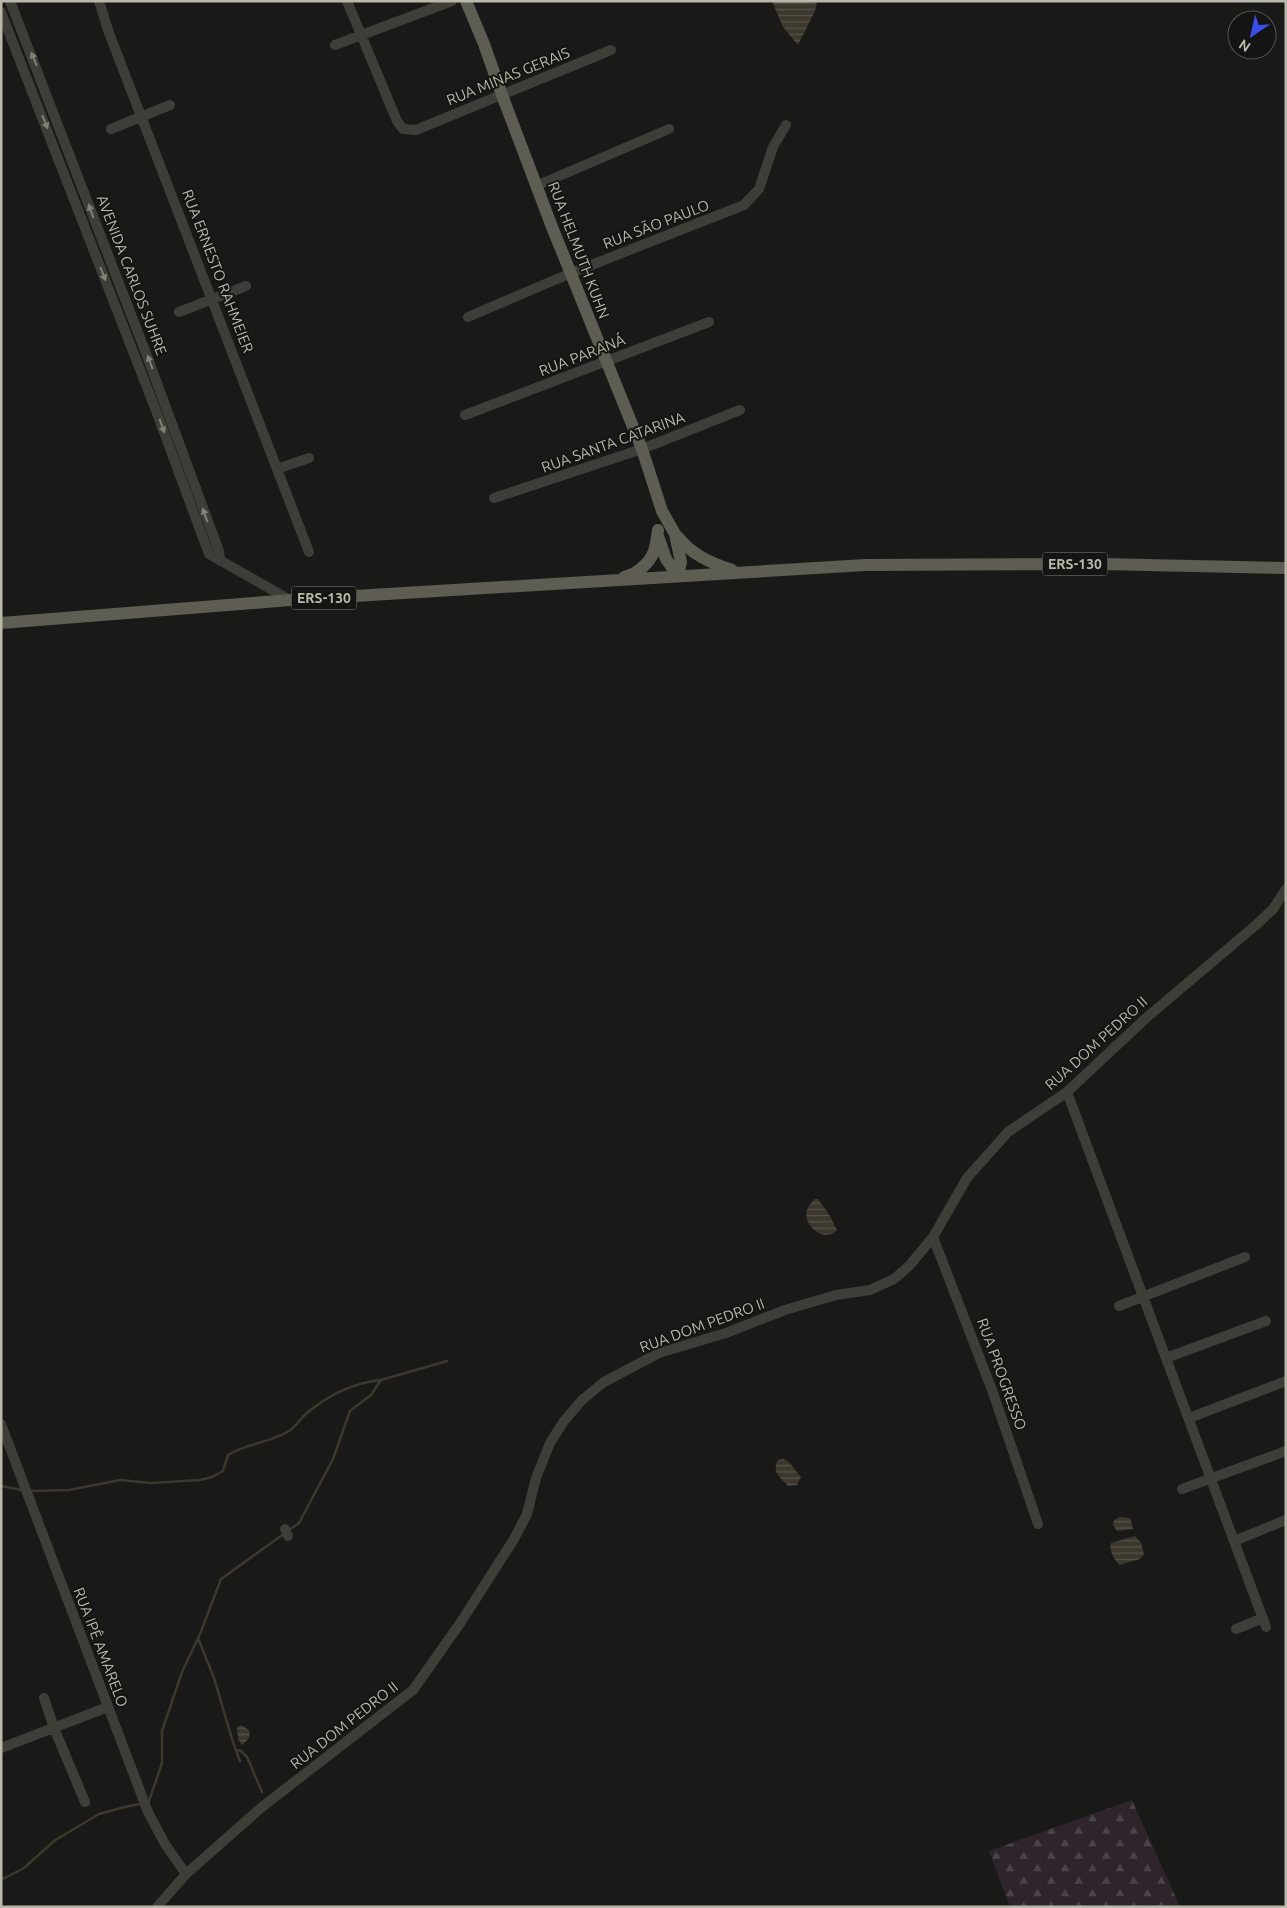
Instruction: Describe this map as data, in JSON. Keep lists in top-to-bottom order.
{
  "streets": {
    "main road": ["RUA HELMUTH KUHN", "ERS-130"],
    "street": [
      "RUA MINAS GERAIS",
      "RUA SÃO PAULO",
      "RUA ERNESTO RAHMEIER",
      "AVENIDA CARLOS SUHRE",
      "RUA PARANÁ",
      "RUA SANTA CATARINA",
      "RUA DOM PEDRO II",
      "RUA PROGRESSO",
      "RUA IPÊ AMARELO"
    ]
  },
  "crossings": [
    ["RUA MINAS GERAIS", "RUA HELMUTH KUHN"],
    ["RUA SÃO PAULO", "RUA HELMUTH KUHN"],
    ["RUA HELMUTH KUHN", "RUA PARANÁ"],
    ["RUA HELMUTH KUHN", "RUA SANTA CATARINA"],
    ["RUA HELMUTH KUHN", "ERS-130"],
    ["AVENIDA CARLOS SUHRE", "ERS-130"],
    ["RUA DOM PEDRO II", "RUA PROGRESSO"],
    ["RUA DOM PEDRO II", "RUA IPÊ AMARELO"]
  ],
  "north": "bottom left"
}
